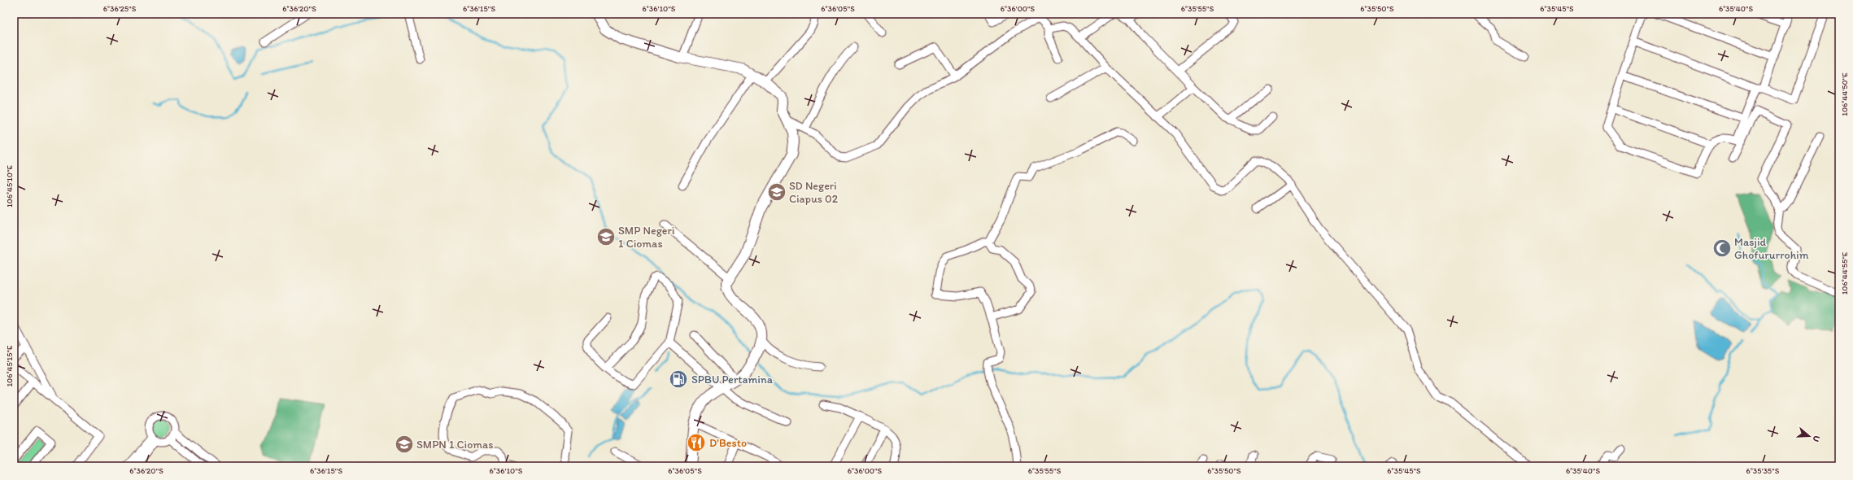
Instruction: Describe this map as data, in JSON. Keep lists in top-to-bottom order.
{
  "places": {
    "school or university": ["SD Negeri Ciapus 02", "SMP Negeri 1 Ciomas", "SMPN 1 Ciomas"],
    "mosque": ["Masjid Ghofururrohim"],
    "fuel station": ["SPBU Pertamina"],
    "restaurant": ["D'Besto"]
  },
  "north": "right",
  "coordinates": [
    "6°36'25\"S",
    "6°36'20\"S",
    "6°36'15\"S",
    "6°36'10\"S",
    "6°36'05\"S",
    "6°36'00\"S",
    "6°35'55\"S",
    "6°35'50\"S",
    "6°35'45\"S",
    "6°35'40\"S",
    "106°44'50\"E",
    "106°45'10\"E",
    "106°44'55\"E",
    "106°45'15\"E",
    "6°35'35\"S"
  ]
}
